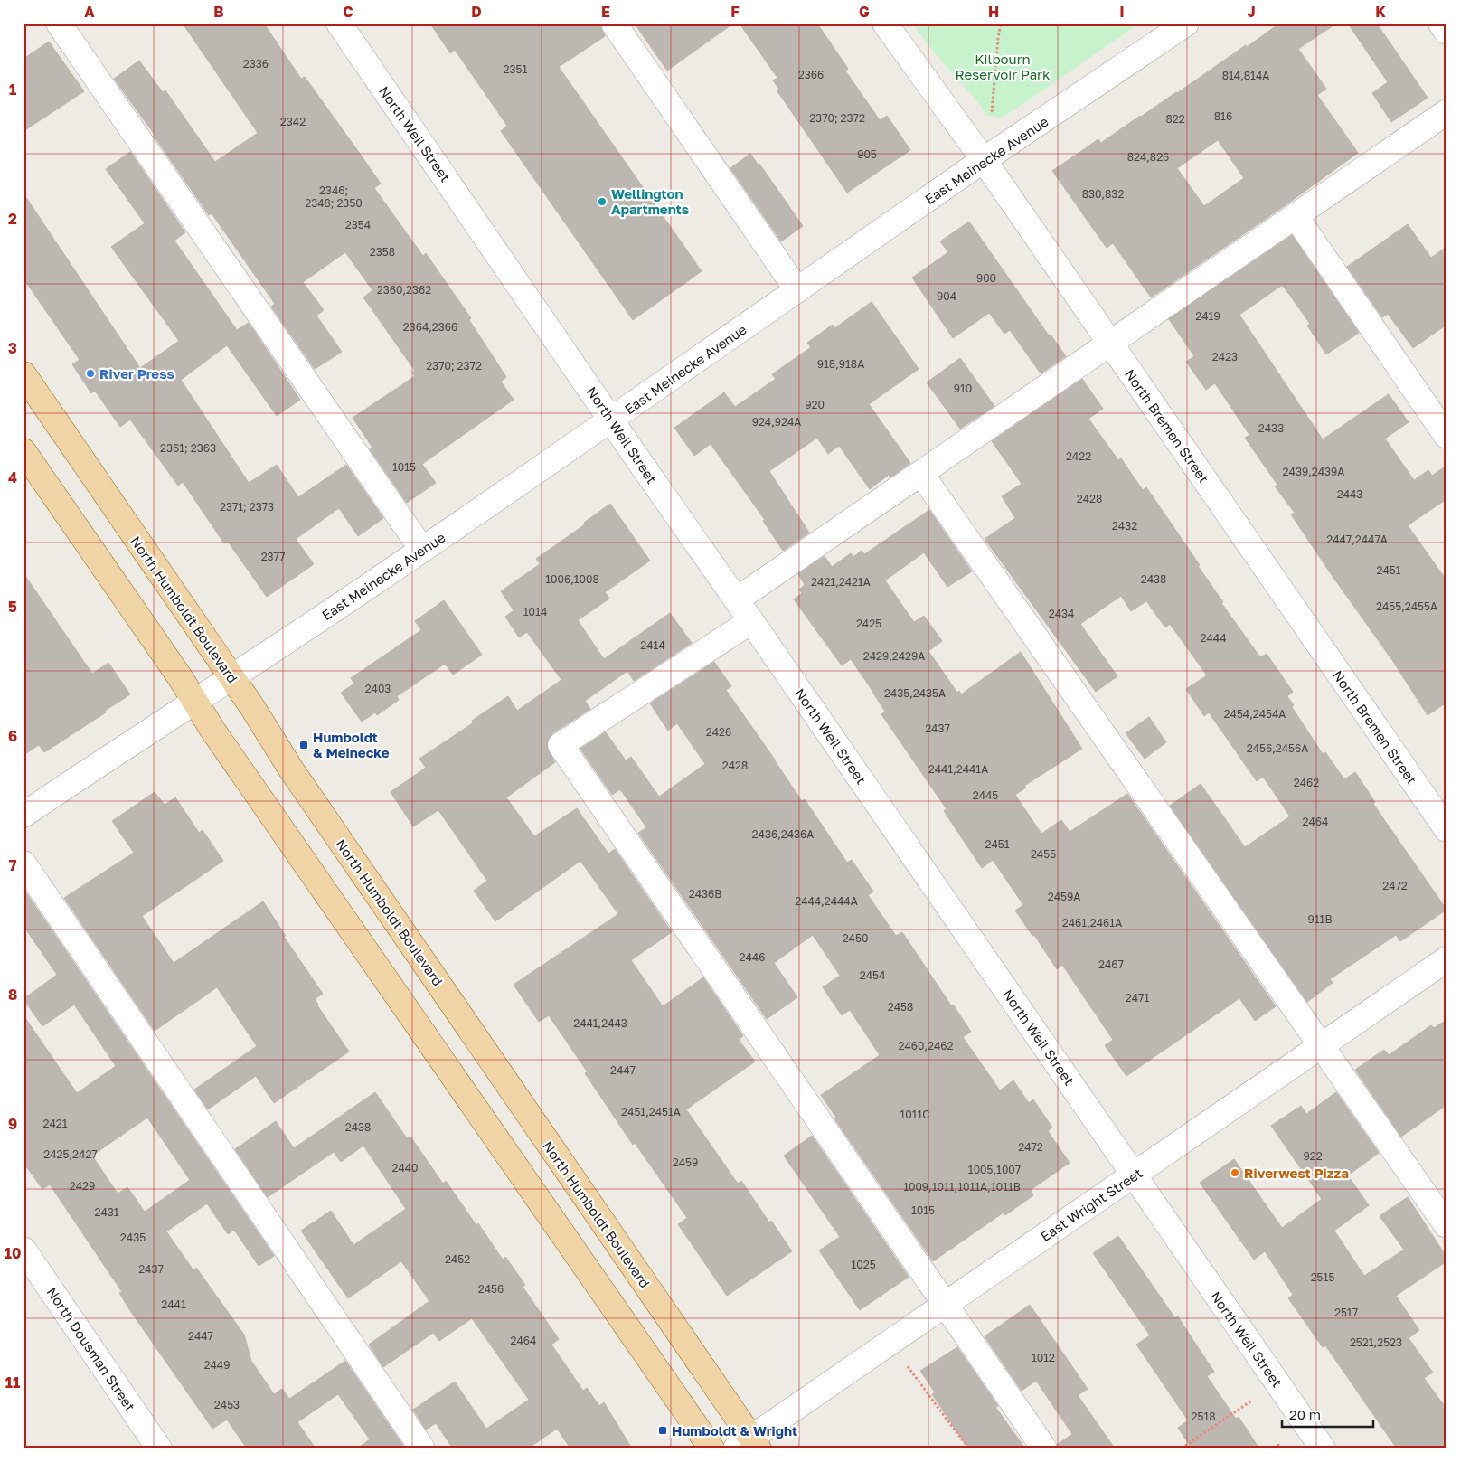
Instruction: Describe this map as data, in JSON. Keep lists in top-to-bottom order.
{
  "streets": {
    "main road": ["North Humboldt Boulevard"],
    "street": [
      "North Weil Street",
      "East Meinecke Avenue",
      "North Bremen Street",
      "East Wright Street",
      "North Dousman Street"
    ]
  },
  "crossings": [
    ["North Weil Street", "East Meinecke Avenue"],
    ["North Weil Street", "East Wright Street"],
    ["East Meinecke Avenue", "North Bremen Street"],
    ["East Meinecke Avenue", "North Humboldt Boulevard"],
    ["North Humboldt Boulevard", "East Wright Street"]
  ],
  "parks": ["Kilbourn Reservoir Park"],
  "places": {
    "other": ["Wellington Apartments", "River Press", "Riverwest Pizza"],
    "transit": ["Humboldt & Meinecke", "Humboldt & Wright"]
  },
  "house_numbers": [
    "2336",
    "2351",
    "2366",
    "814,814A",
    "816",
    "2370; 2372",
    "822",
    "2342",
    "905",
    "824,826",
    "2346; 2348; 2350",
    "830,832",
    "2354",
    "2358",
    "900",
    "2360,2362",
    "904",
    "2419",
    "2364,2366",
    "2423",
    "918,918A",
    "2370; 2372",
    "910",
    "920",
    "924,924A",
    "2433",
    "2361; 2363",
    "2422",
    "1015",
    "2439,2439A",
    "2443",
    "2428",
    "2371; 2373",
    "2432",
    "2447,2447A",
    "2377",
    "2451",
    "1006,1008",
    "2438",
    "2421,2421A",
    "2455,2455A",
    "1014",
    "2434",
    "2425",
    "2444",
    "2414",
    "2429,2429A",
    "2403",
    "2435,2435A",
    "2454,2454A",
    "2437",
    "2426",
    "2456,2456A",
    "2428",
    "2441,2441A",
    "2462",
    "2445",
    "2464",
    "2436,2436A",
    "2451",
    "2455",
    "2472",
    "2436B",
    "2459A",
    "2444,2444A",
    "911B",
    "2461,2461A",
    "2450",
    "2446",
    "2467",
    "2454",
    "2471",
    "2458",
    "2441,2443",
    "2460,2462",
    "2447",
    "2451,2451A",
    "1011C",
    "2421",
    "2438",
    "2472",
    "2425,2427",
    "922",
    "2459",
    "2440",
    "1005,1007",
    "2429",
    "1009,1011,1011A,1011B",
    "1015",
    "2431",
    "2435",
    "2452",
    "1025",
    "2437",
    "2515",
    "2456",
    "2441",
    "2517",
    "2447",
    "2464",
    "2521,2523",
    "1012",
    "2449",
    "2453",
    "2518"
  ],
  "scale_bar": "20 m",
  "grid": {
    "columns": [
      "A",
      "B",
      "C",
      "D",
      "E",
      "F",
      "G",
      "H",
      "I",
      "J",
      "K"
    ],
    "rows": [
      "1",
      "2",
      "3",
      "4",
      "5",
      "6",
      "7",
      "8",
      "9",
      "10",
      "11"
    ]
  }
}
